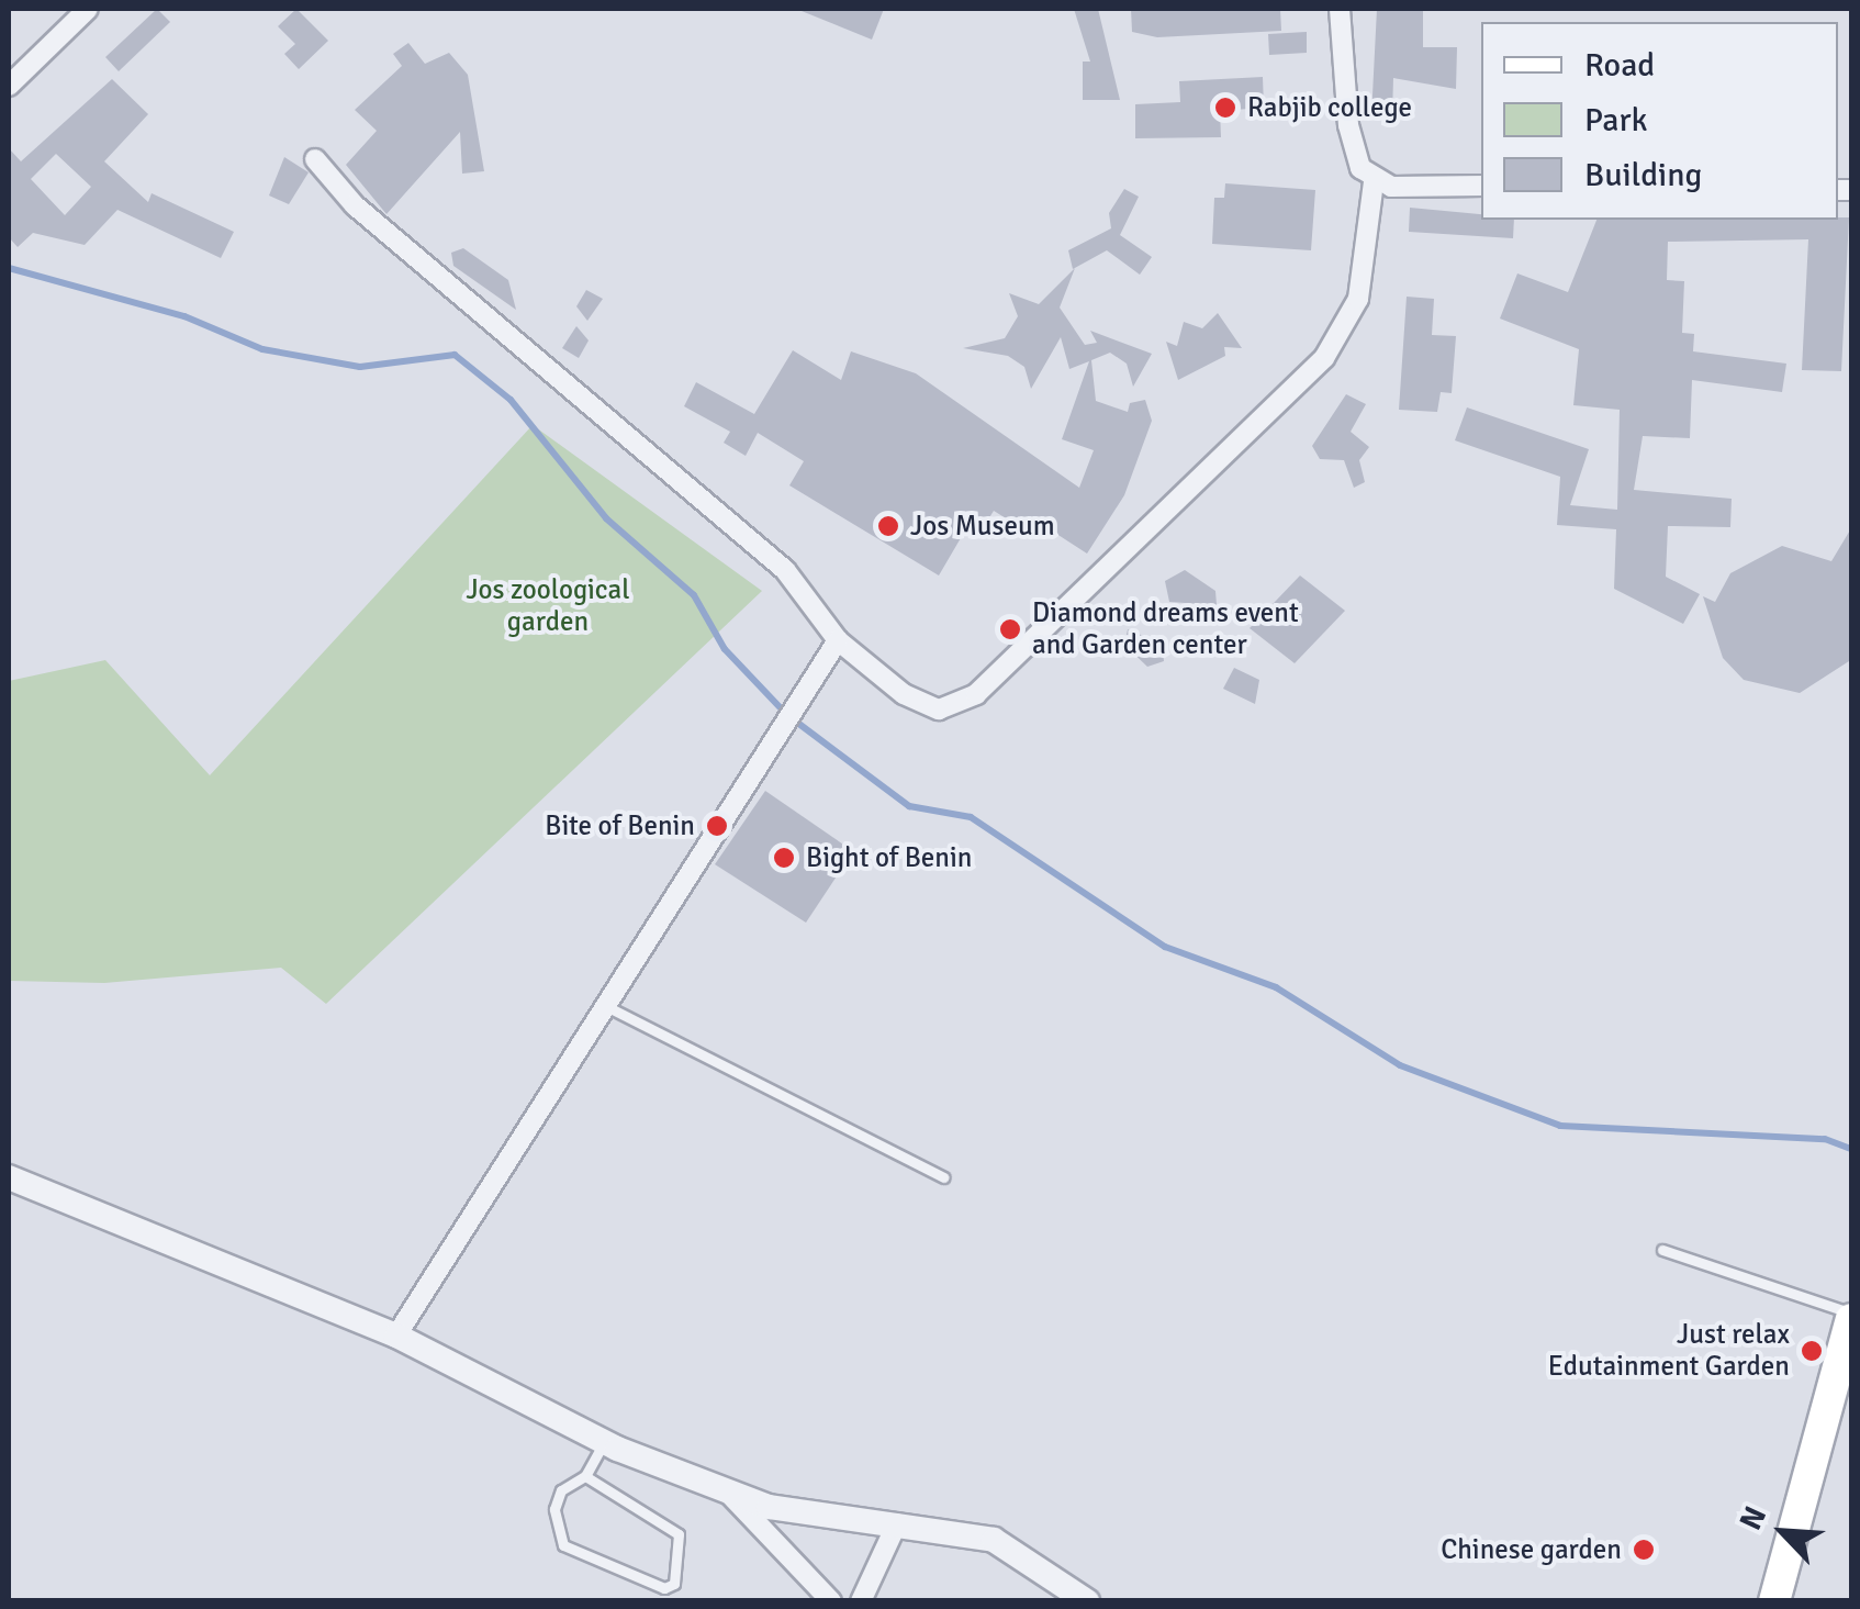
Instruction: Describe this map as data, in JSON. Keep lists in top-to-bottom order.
{
  "parks": ["Jos zoological garden"],
  "places": [
    "Rabjib college",
    "Jos Museum",
    "Diamond dreams event and Garden center",
    "Bite of Benin",
    "Bight of Benin",
    "Just relax Edutainment Garden",
    "Chinese garden"
  ],
  "legend": ["Road", "Park", "Building"],
  "north": "top left"
}
